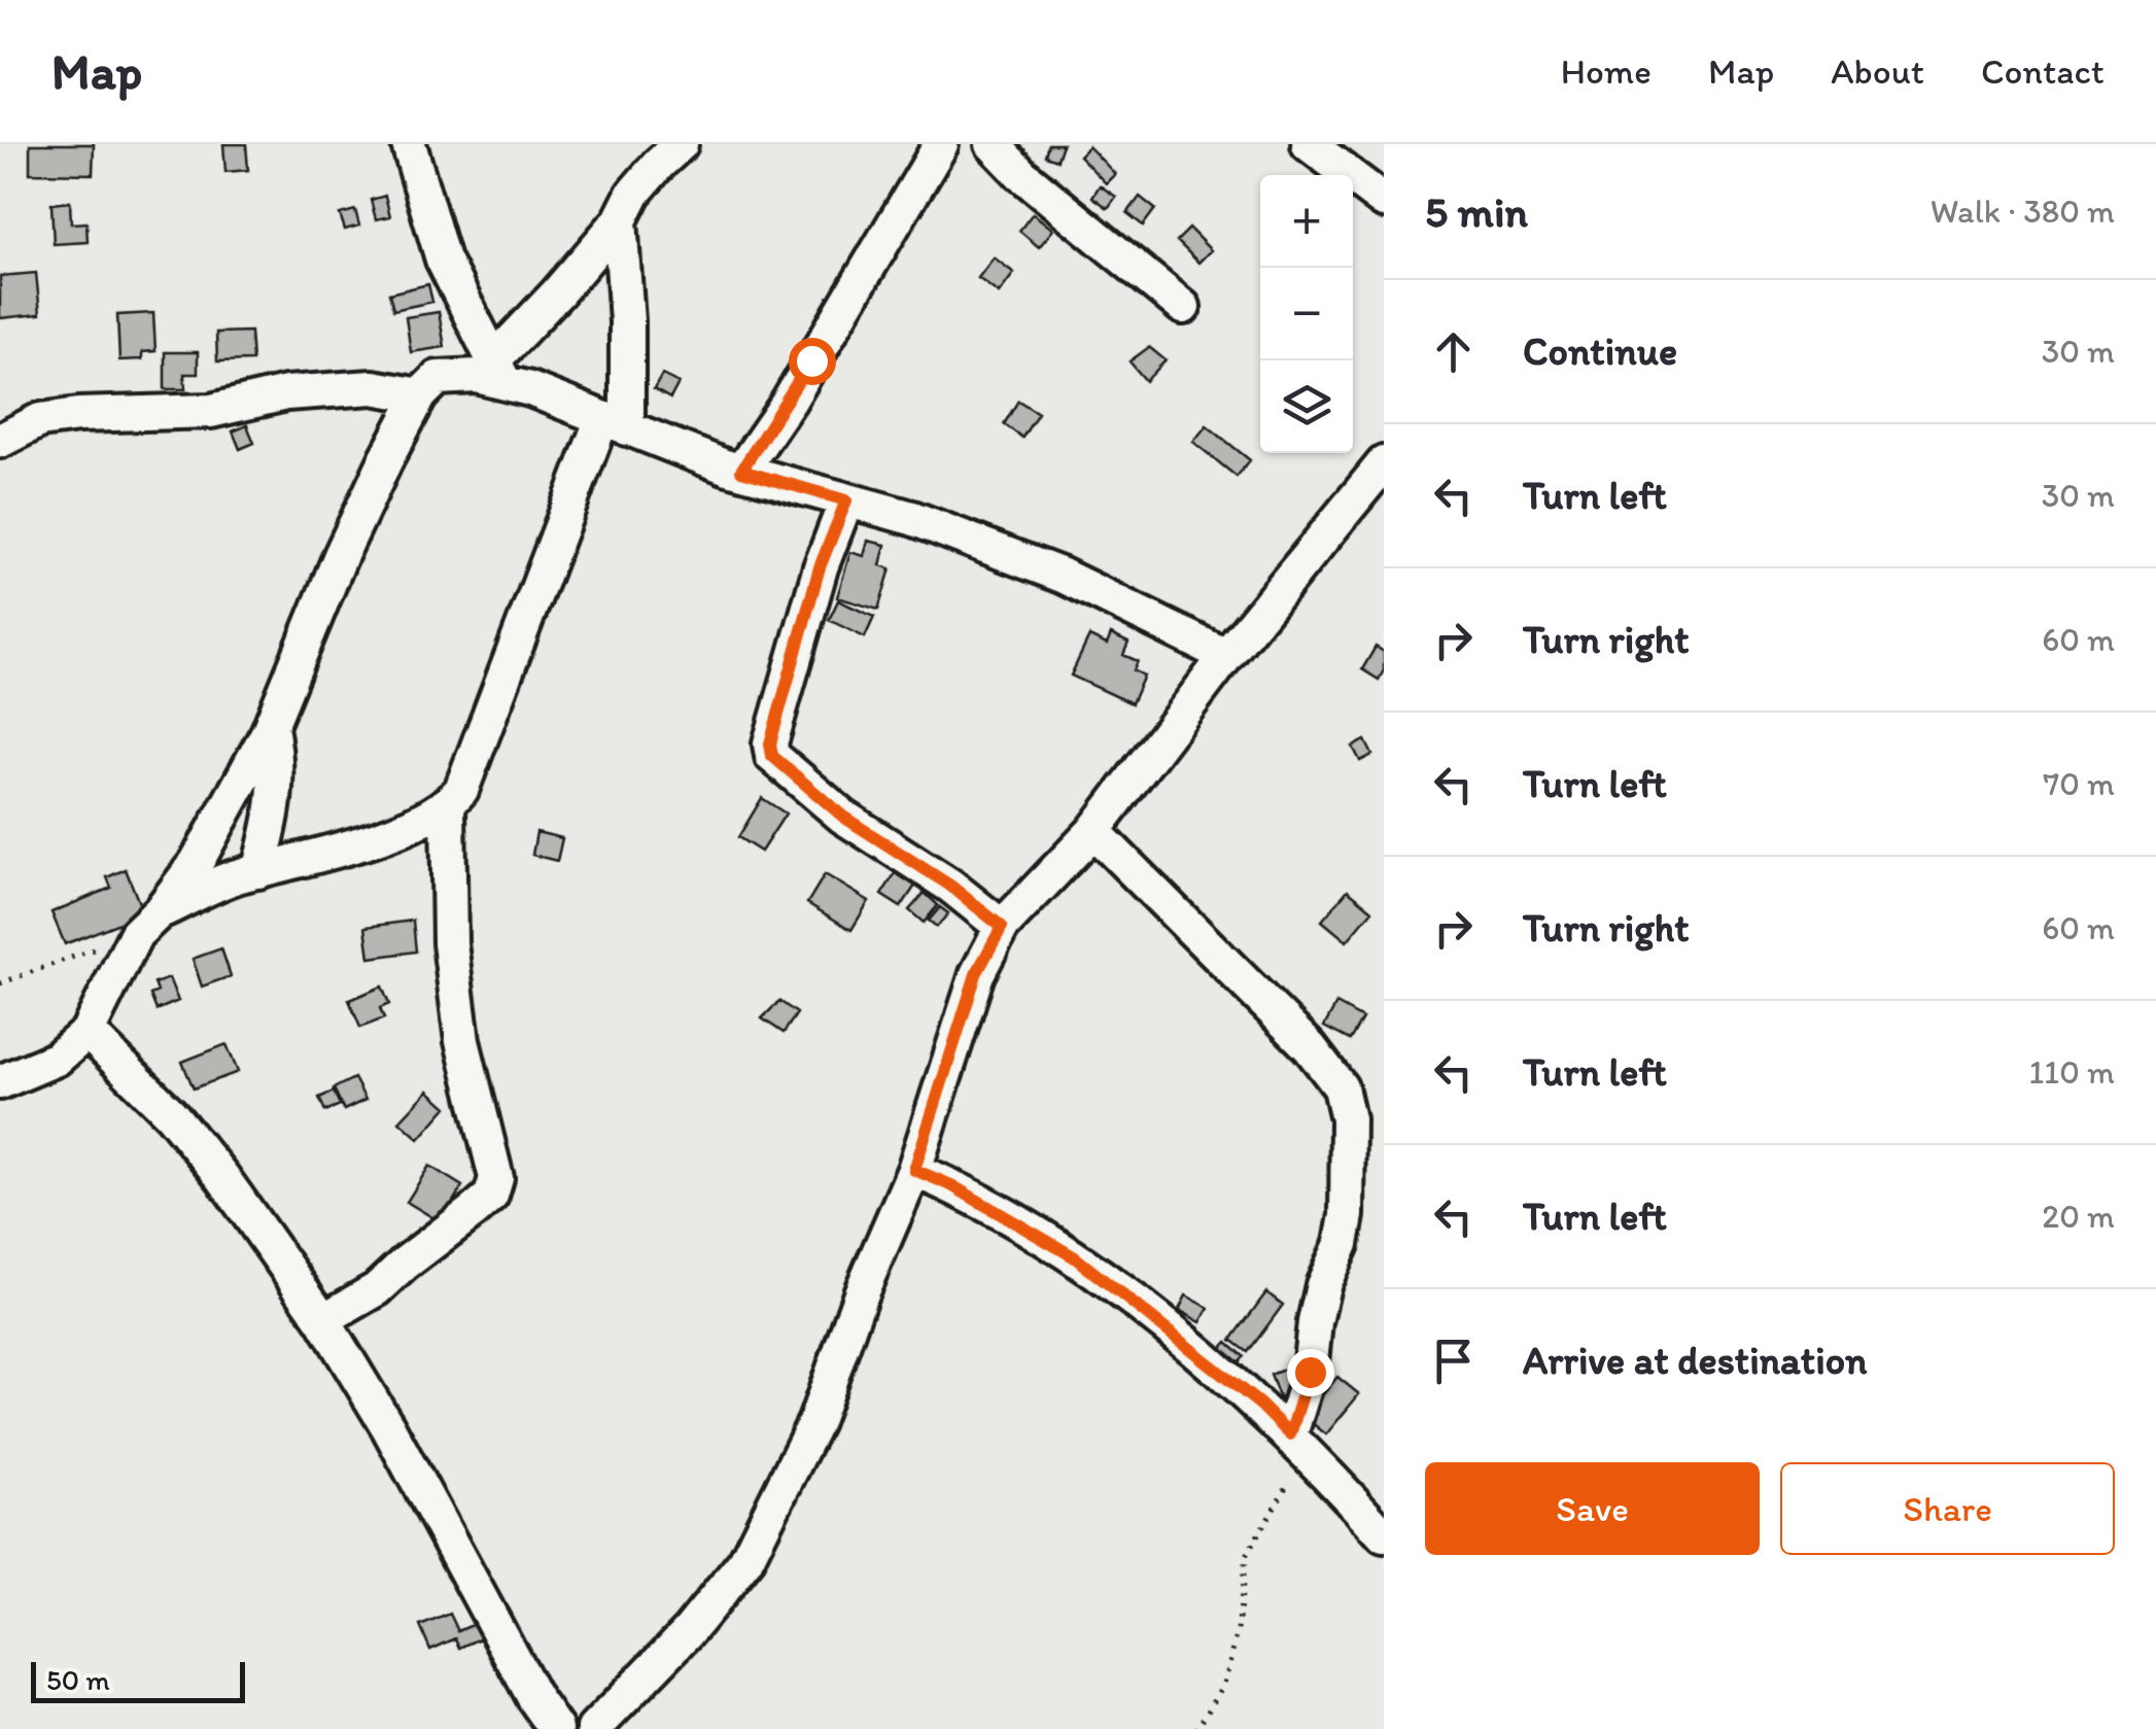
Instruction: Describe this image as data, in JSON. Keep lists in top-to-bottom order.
{
  "scale_bar": "50 m",
  "page": {
    "header": "Map",
    "nav": [
      "Home",
      "Map",
      "About",
      "Contact"
    ],
    "heading": ["5 min", "Walk · 380 m"],
    "map_buttons": ["+", "−"],
    "list": [
      ["Continue", "30 m"],
      ["Turn left", "30 m"],
      ["Turn right", "60 m"],
      ["Turn left", "70 m"],
      ["Turn right", "60 m"],
      ["Turn left", "110 m"],
      ["Turn left", "20 m"],
      "Arrive at destination"
    ],
    "buttons": ["Save", "Share"],
    "scale": "50 m"
  }
}
